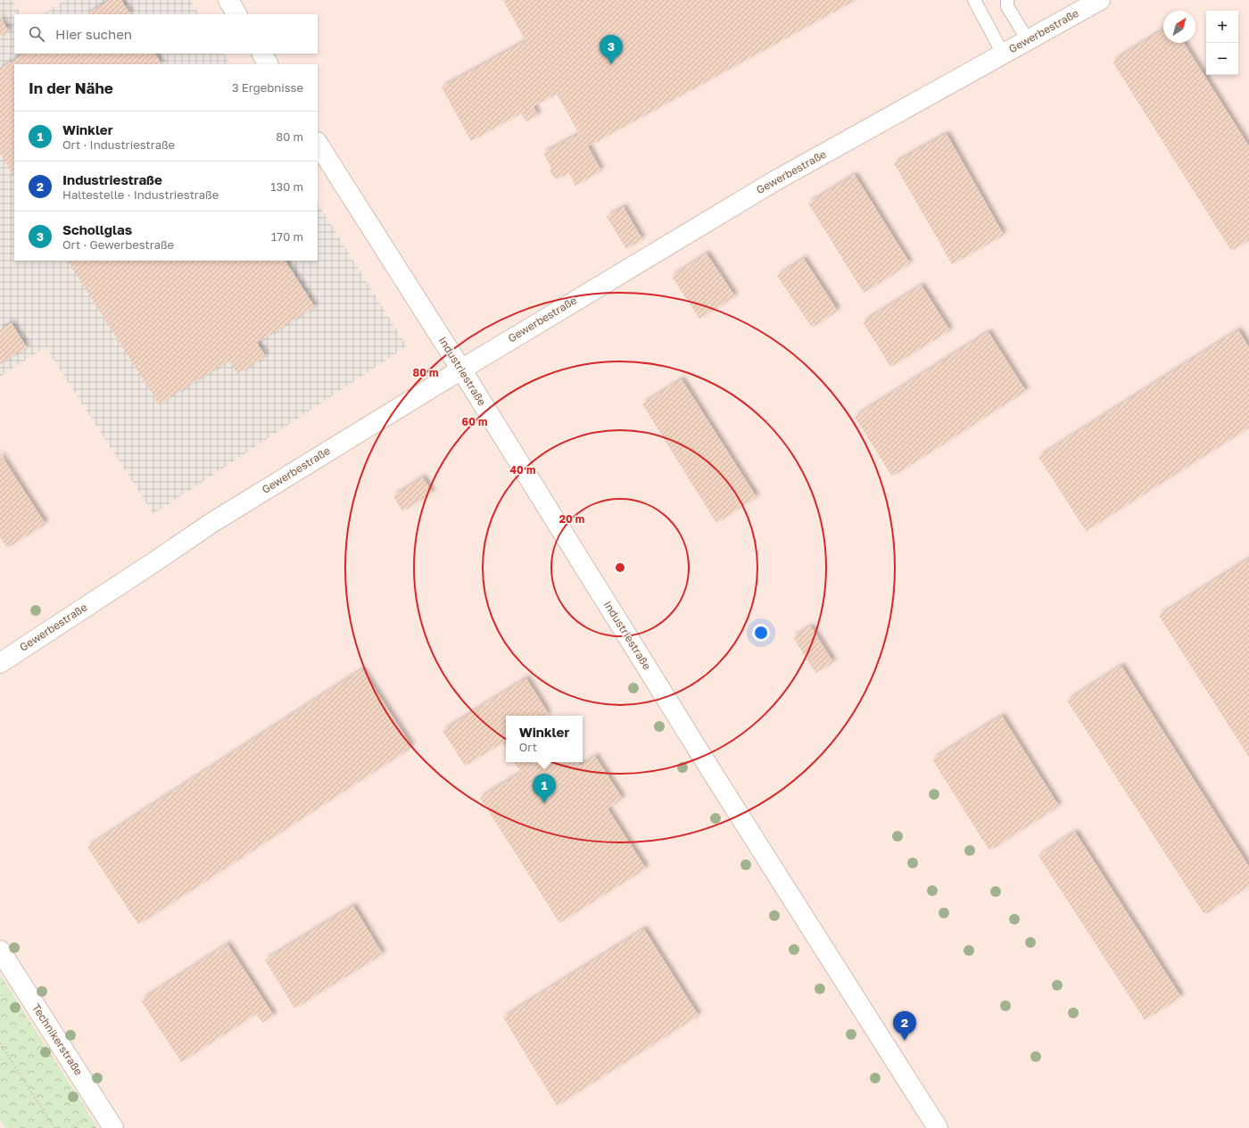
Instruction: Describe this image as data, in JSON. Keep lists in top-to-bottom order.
{
  "streets": {
    "street": ["Gewerbestraße", "Industriestraße", "Technikerstraße"]
  },
  "crossings": [
    ["Gewerbestraße", "Industriestraße"]
  ],
  "north": "top right",
  "page": {
    "map_buttons": ["+", "−"],
    "search": "Hier suchen",
    "pins": ["3", "1", "2"],
    "heading": ["In der Nähe", "3 Ergebnisse"],
    "list": [
      {
        "mark": "1",
        "name": "Winkler",
        "note": "Ort · Industriestraße",
        "value": "80 m"
      },
      {
        "mark": "2",
        "name": "Industriestraße",
        "note": "Haltestelle · Industriestraße",
        "value": "130 m"
      },
      {
        "mark": "3",
        "name": "Schollglas",
        "note": "Ort · Gewerbestraße",
        "value": "170 m"
      }
    ],
    "popup": ["Winkler", "Ort"]
  },
  "rings": [
    "80 m",
    "60 m",
    "40 m",
    "20 m"
  ]
}
